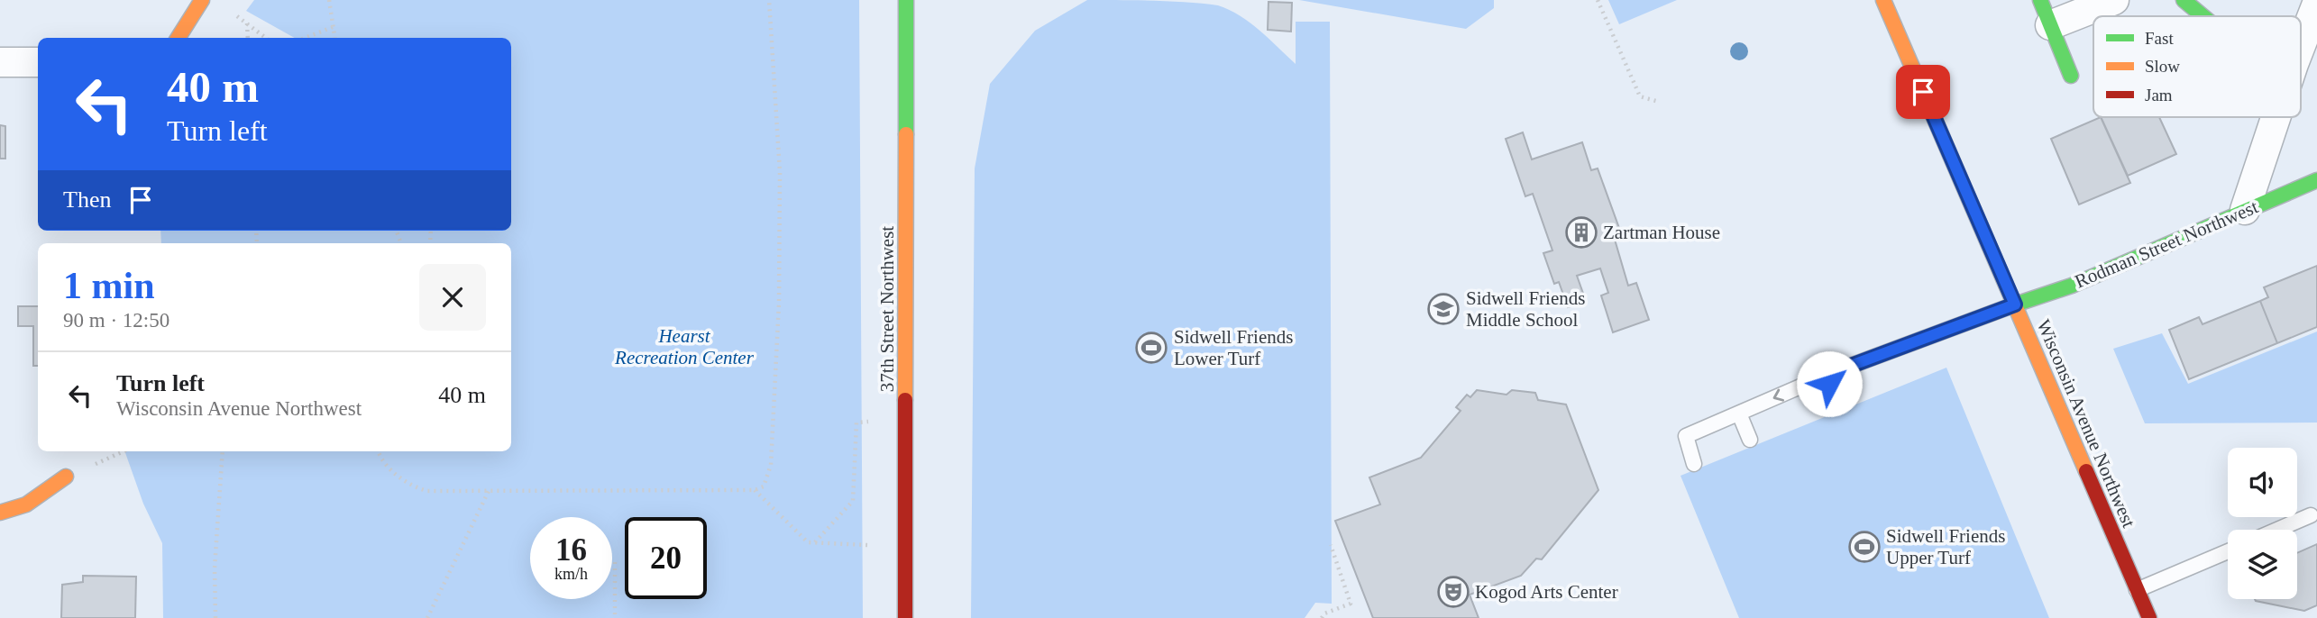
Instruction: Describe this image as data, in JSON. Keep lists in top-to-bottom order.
{
  "streets": {
    "street": ["Rodman Street Northwest", "37th Street Northwest", "Wisconsin Avenue Northwest"]
  },
  "crossings": [
    ["Rodman Street Northwest", "Wisconsin Avenue Northwest"]
  ],
  "parks": ["Hearst Recreation Center"],
  "places": {
    "building": ["Zartman House"],
    "school or university": ["Sidwell Friends Middle School"],
    "sports": ["Sidwell Friends Lower Turf", "Sidwell Friends Upper Turf"],
    "theatre": ["Kogod Arts Center"]
  },
  "legend": ["Fast", "Slow", "Jam"],
  "page": {
    "turn": ["40 m", "Turn left"],
    "then": "Then",
    "heading": ["1 min", "90 m · 12:50"],
    "list": [
      {
        "name": "Turn left",
        "note": "Wisconsin Avenue Northwest",
        "value": "40 m"
      }
    ],
    "speed": "16 km/h",
    "limit": "20"
  }
}
